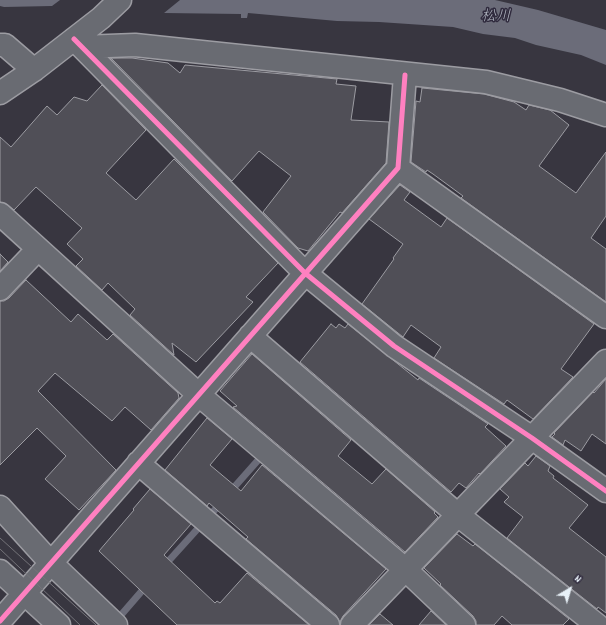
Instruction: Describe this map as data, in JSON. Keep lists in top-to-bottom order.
{
  "water": ["松川"],
  "north": "top right"
}
